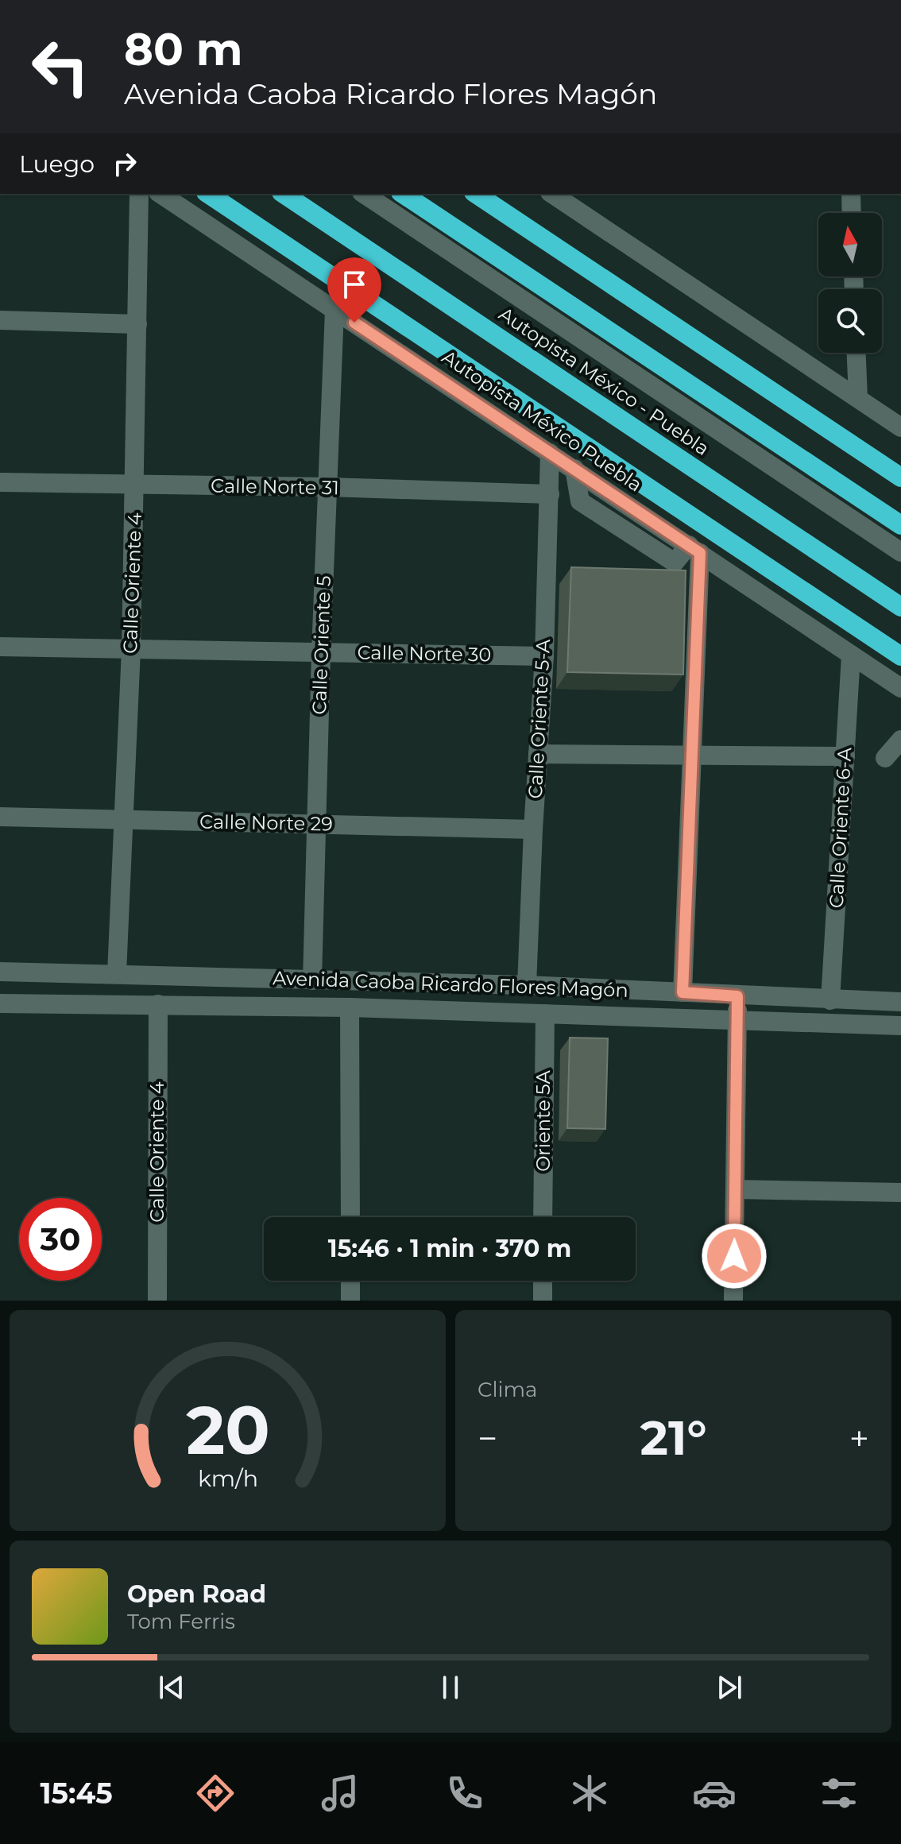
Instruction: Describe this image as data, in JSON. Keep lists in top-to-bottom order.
{
  "streets": {
    "highway": ["Autopista México - Puebla", "Autopista México Puebla"],
    "street": [
      "Calle Norte 31",
      "Calle Oriente 4",
      "Calle Oriente 5",
      "Calle Norte 30",
      "Calle Oriente 5-A",
      "Calle Norte 29",
      "Calle Oriente 6-A",
      "Avenida Caoba Ricardo Flores Magón",
      "Oriente 5A"
    ]
  },
  "crossings": [
    ["Autopista México Puebla", "Calle Oriente 5"],
    ["Autopista México Puebla", "Calle Oriente 5-A"],
    ["Autopista México Puebla", "Calle Oriente 6-A"],
    ["Calle Norte 31", "Calle Oriente 4"],
    ["Calle Norte 31", "Calle Oriente 5"],
    ["Calle Norte 31", "Calle Oriente 5-A"],
    ["Calle Oriente 4", "Calle Norte 30"],
    ["Calle Oriente 4", "Calle Norte 29"],
    ["Calle Oriente 4", "Avenida Caoba Ricardo Flores Magón"],
    ["Calle Oriente 5", "Calle Norte 30"],
    ["Calle Oriente 5", "Calle Norte 29"],
    ["Calle Oriente 5", "Avenida Caoba Ricardo Flores Magón"],
    ["Calle Norte 30", "Calle Oriente 5-A"],
    ["Calle Oriente 5-A", "Calle Norte 29"],
    ["Calle Oriente 5-A", "Avenida Caoba Ricardo Flores Magón"],
    ["Calle Oriente 6-A", "Avenida Caoba Ricardo Flores Magón"],
    ["Avenida Caoba Ricardo Flores Magón", "Oriente 5A"]
  ],
  "north": "top",
  "page": {
    "turn": ["80 m", "Avenida Caoba Ricardo Flores Magón"],
    "then": "Luego",
    "limit": "30",
    "trip": "15:46 · 1 min · 370 m",
    "tile": "Clima",
    "heat": ["−", "21°", "+"],
    "song": ["Open Road", "Tom Ferris"],
    "tabs": "15:45",
    "gauge": ["20", "km/h"]
  }
}
